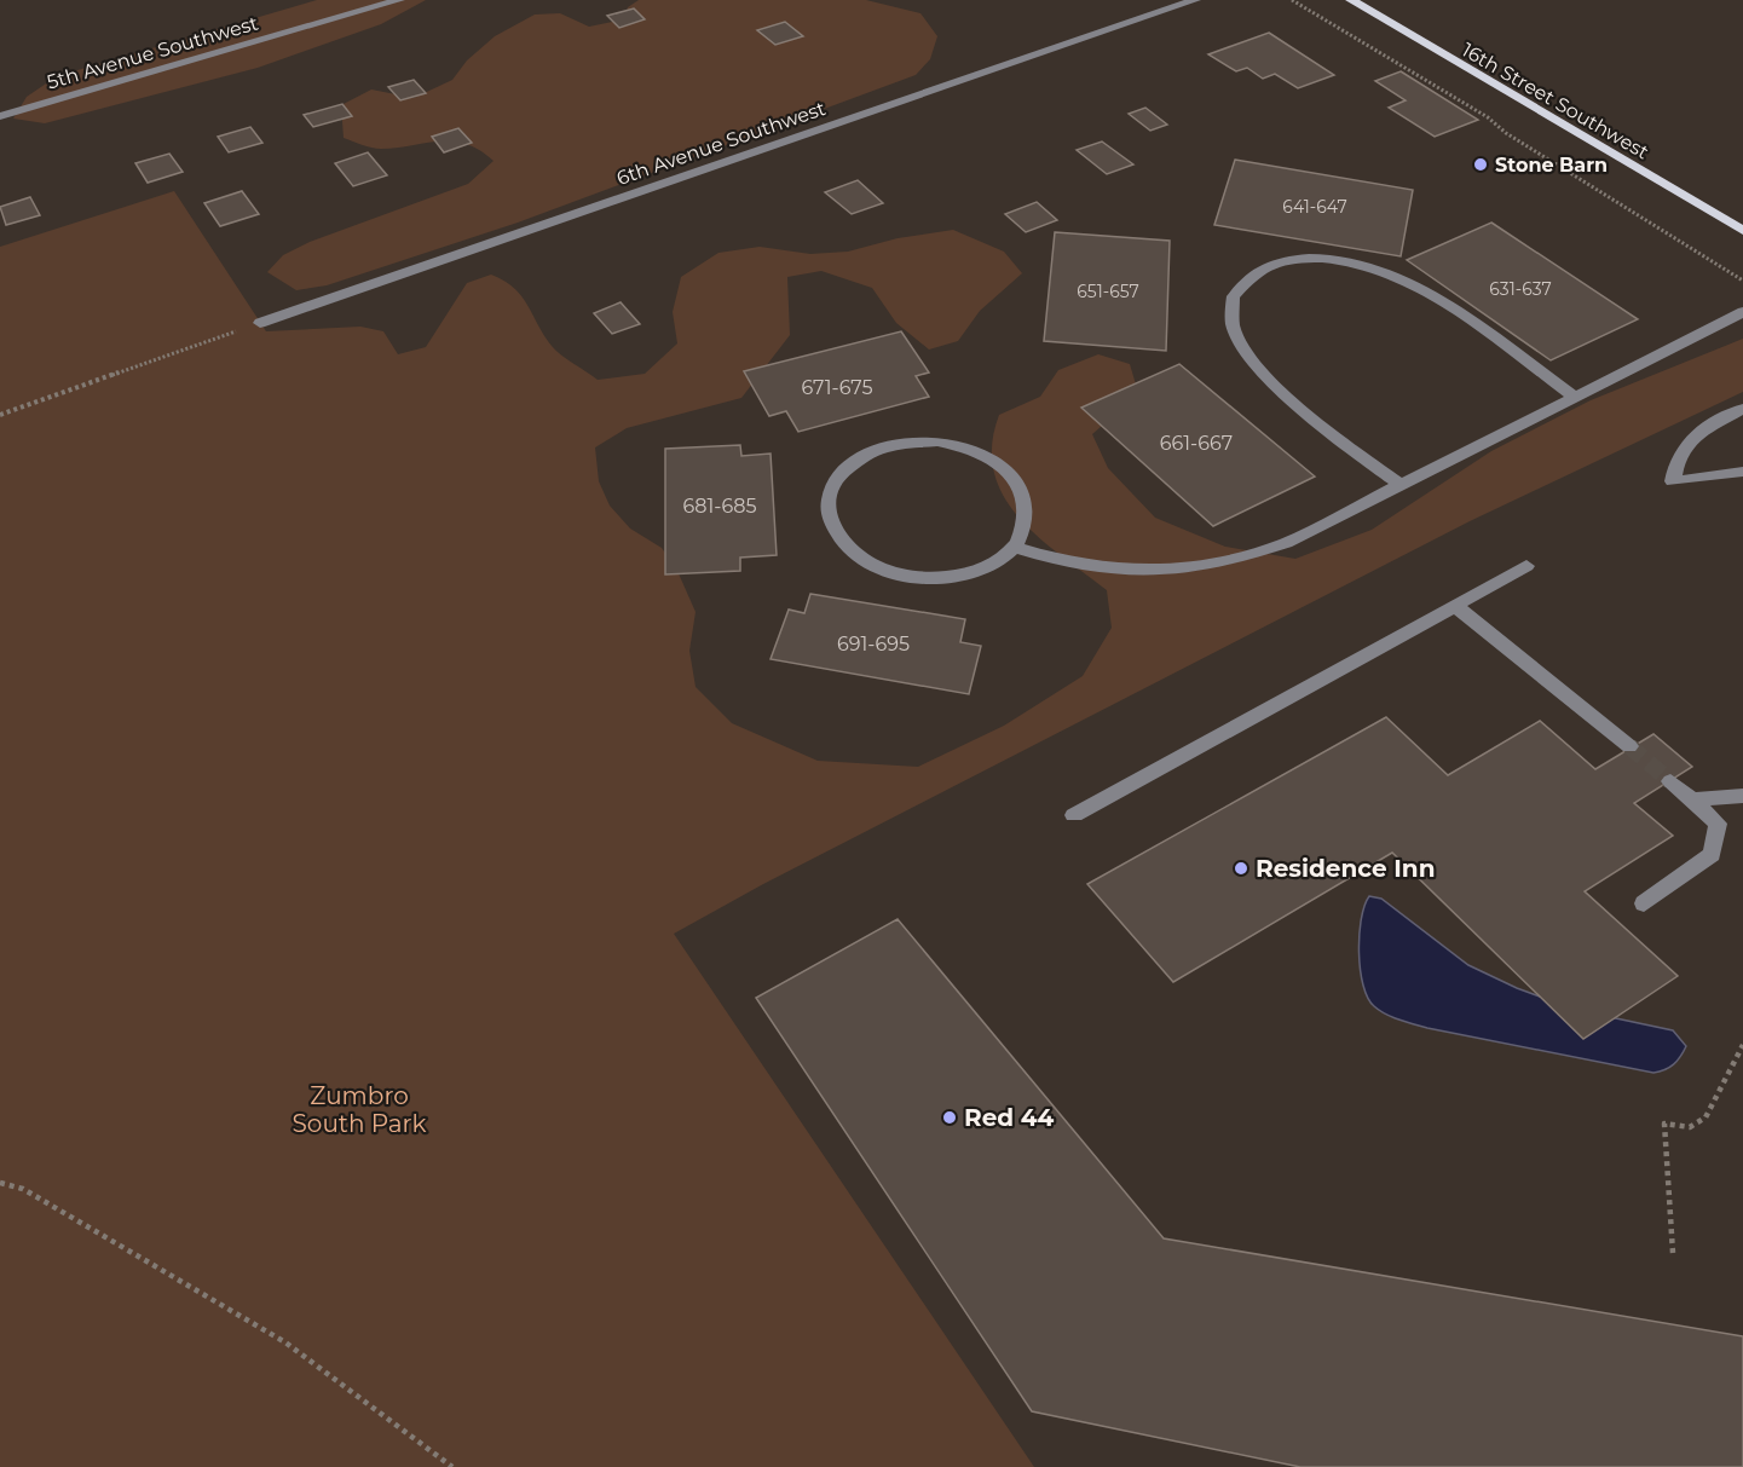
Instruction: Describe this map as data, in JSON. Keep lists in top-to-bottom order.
{
  "streets": {
    "main road": ["16th Street Southwest"],
    "street": ["5th Avenue Southwest", "6th Avenue Southwest"]
  },
  "parks": ["Zumbro South Park"],
  "places": ["Stone Barn", "Residence Inn", "Red 44"],
  "house_numbers": [
    "641-647",
    "631-637",
    "651-657",
    "671-675",
    "661-667",
    "681-685",
    "691-695"
  ]
}
